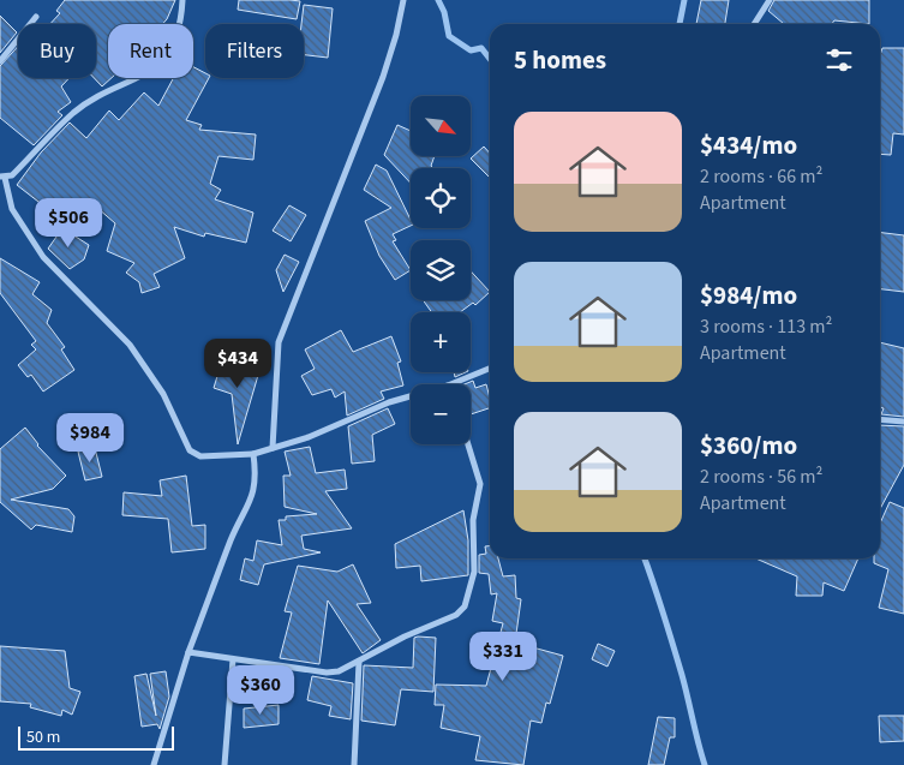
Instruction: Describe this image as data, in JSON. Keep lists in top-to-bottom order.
{
  "scale_bar": "50 m",
  "north": "bottom right",
  "page": {
    "chip": ["Buy", "Rent", "Filters"],
    "heading": "5 homes",
    "map_buttons": ["+", "−"],
    "list": [
      {
        "name": "$434/mo",
        "note": "2 rooms · 66 m² · Apartment"
      },
      {
        "name": "$984/mo",
        "note": "3 rooms · 113 m² · Apartment"
      },
      {
        "name": "$360/mo",
        "note": "2 rooms · 56 m² · Apartment"
      }
    ],
    "price": [
      "$506",
      "$434",
      "$984",
      "$331",
      "$360"
    ],
    "scale": "50 m"
  }
}
